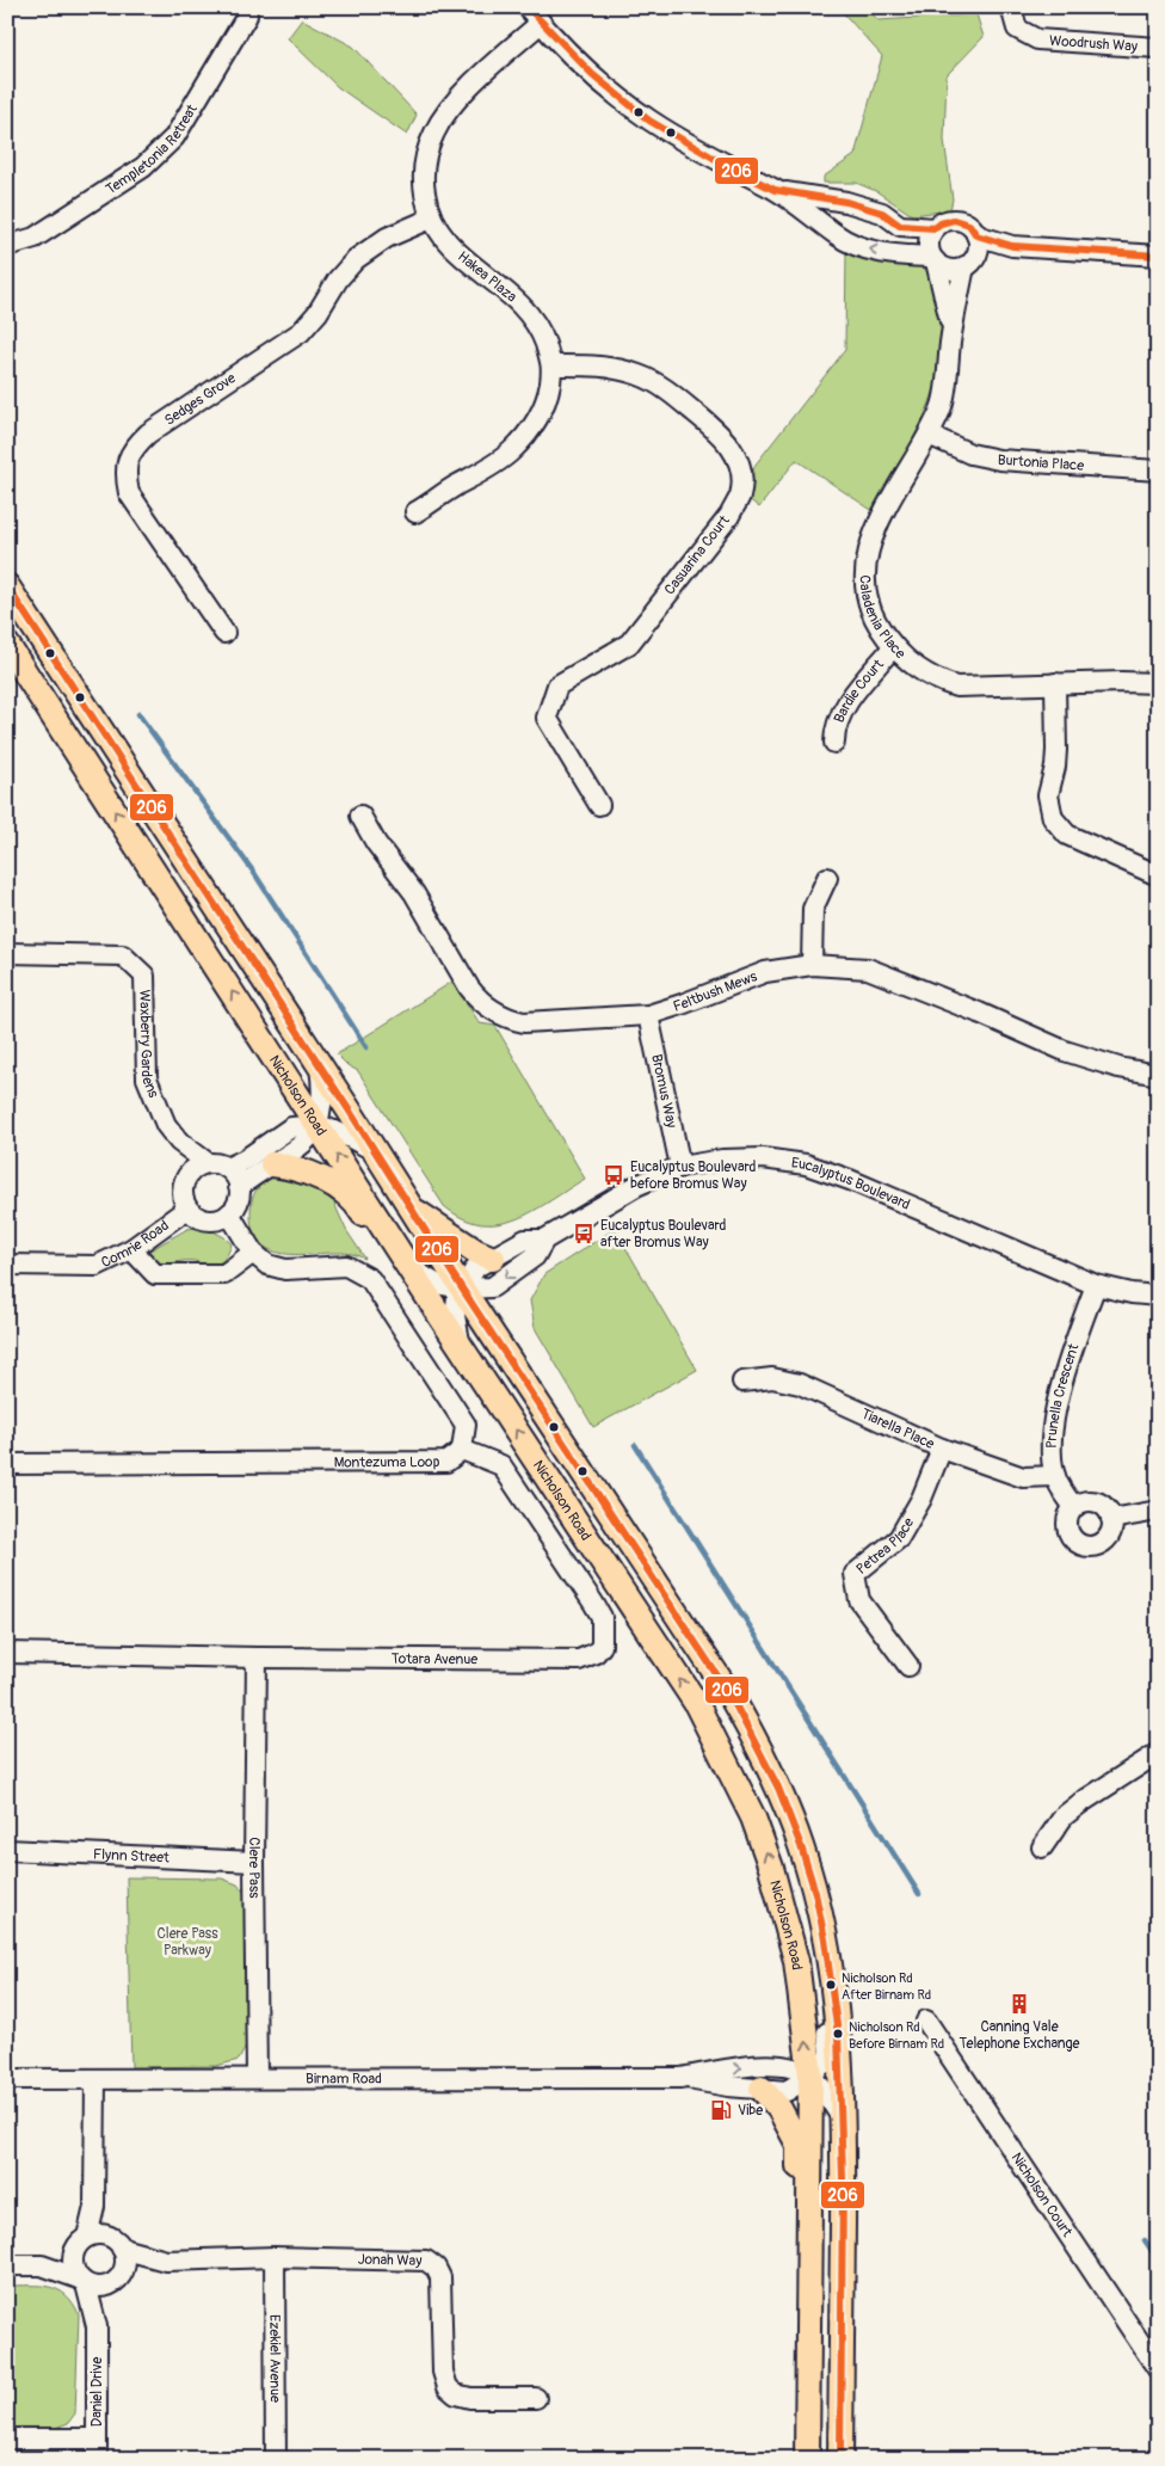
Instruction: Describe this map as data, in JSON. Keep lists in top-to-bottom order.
{
  "streets": {
    "main road": ["Nicholson Road"],
    "street": [
      "Woodrush Way",
      "Templetonia Retreat",
      "Hakea Plaza",
      "Sedges Grove",
      "Burtonia Place",
      "Casuarina Court",
      "Caladenia Place",
      "Bardie Court",
      "Feltbush Mews",
      "Waxberry Gardens",
      "Bromus Way",
      "Eucalyptus Boulevard",
      "Comrie Road",
      "Prunella Crescent",
      "Tiarella Place",
      "Montezuma Loop",
      "Petrea Place",
      "Totara Avenue",
      "Flynn Street",
      "Clere Pass",
      "Birnam Road",
      "Nicholson Court",
      "Jonah Way",
      "Ezekiel Avenue",
      "Daniel Drive"
    ]
  },
  "crossings": [
    ["Hakea Plaza", "Sedges Grove"],
    ["Hakea Plaza", "Casuarina Court"],
    ["Burtonia Place", "Caladenia Place"],
    ["Caladenia Place", "Bardie Court"],
    ["Feltbush Mews", "Bromus Way"],
    ["Waxberry Gardens", "Comrie Road"],
    ["Bromus Way", "Eucalyptus Boulevard"],
    ["Nicholson Road", "Eucalyptus Boulevard"],
    ["Nicholson Road", "Birnam Road"],
    ["Eucalyptus Boulevard", "Prunella Crescent"],
    ["Prunella Crescent", "Tiarella Place"],
    ["Tiarella Place", "Petrea Place"],
    ["Montezuma Loop", "Totara Avenue"],
    ["Totara Avenue", "Clere Pass"],
    ["Flynn Street", "Clere Pass"],
    ["Clere Pass", "Birnam Road"],
    ["Birnam Road", "Daniel Drive"],
    ["Jonah Way", "Ezekiel Avenue"],
    ["Jonah Way", "Daniel Drive"]
  ],
  "parks": ["Clere Pass Parkway"],
  "places": {
    "bus stop": ["Eucalyptus Boulevard before Bromus Way", "Eucalyptus Boulevard after Bromus Way"],
    "other": ["Nicholson Rd After Birnam Rd", "Nicholson Rd Before Birnam Rd"],
    "building": ["Canning Vale Telephone Exchange"],
    "fuel station": ["Vibe"]
  },
  "lines": ["transit line 206"]
}
